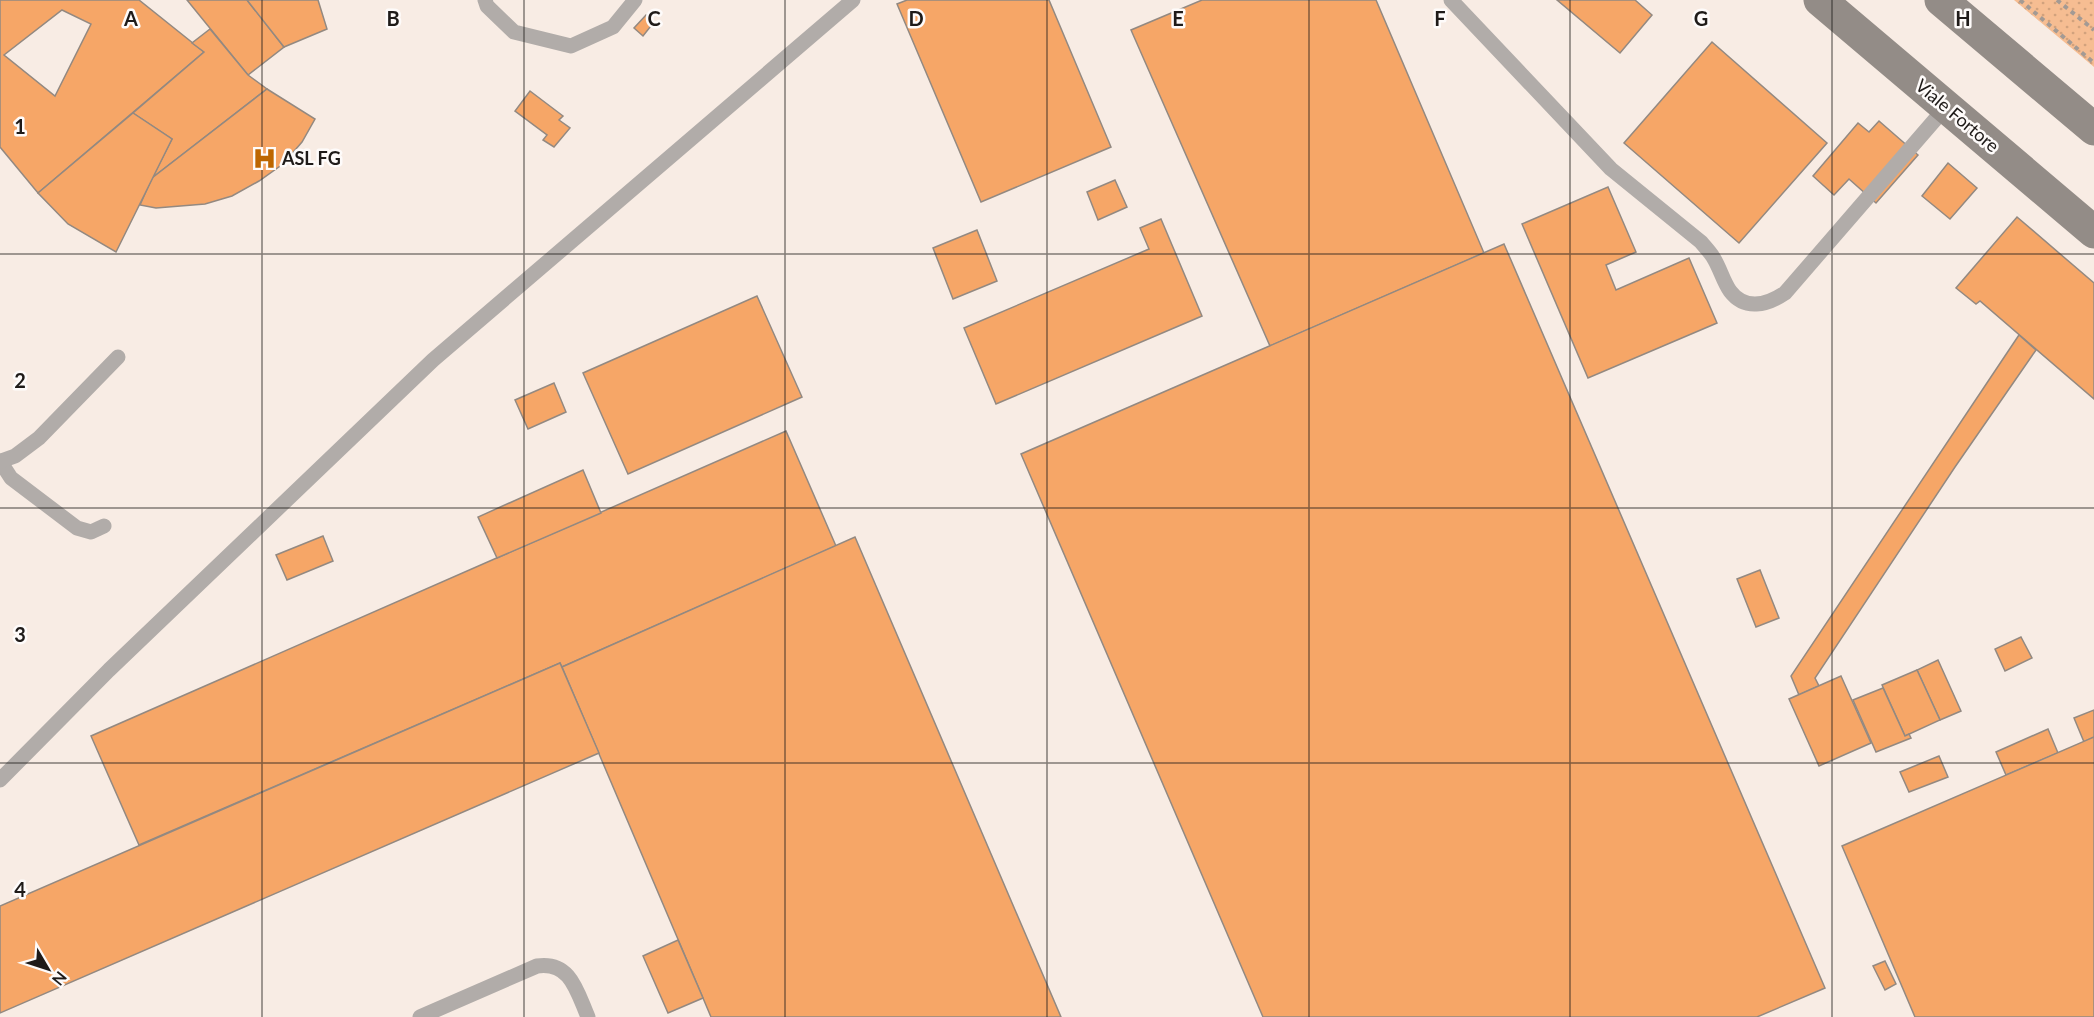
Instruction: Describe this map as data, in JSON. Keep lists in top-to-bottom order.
{
  "streets": {
    "main road": ["Viale Fortore"]
  },
  "places": {
    "hospital": ["ASL FG"]
  },
  "north": "bottom right",
  "grid": {
    "columns": [
      "A",
      "B",
      "C",
      "D",
      "E",
      "F",
      "G",
      "H"
    ],
    "rows": [
      "1",
      "2",
      "3",
      "4"
    ]
  }
}
